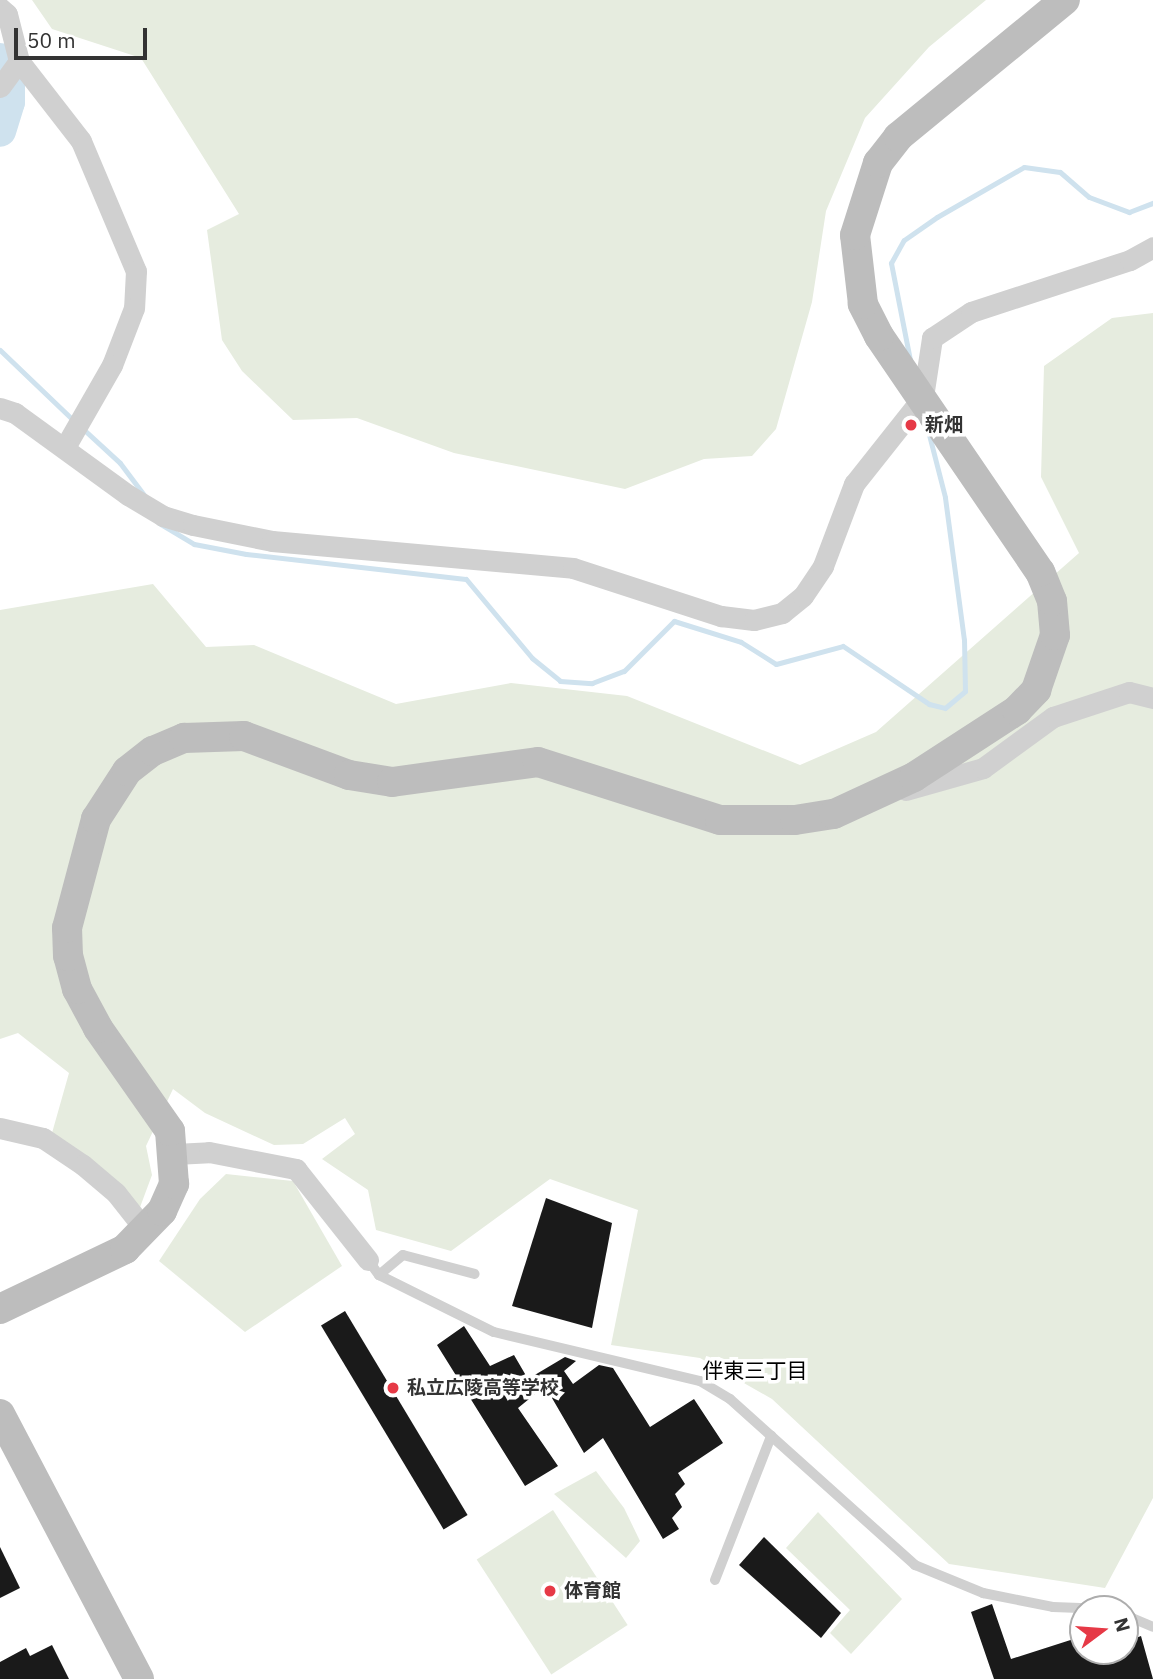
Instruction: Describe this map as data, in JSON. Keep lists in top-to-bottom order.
{
  "districts": ["伴東三丁目"],
  "places": ["新畑", "私立広陵高等学校", "体育館"],
  "scale_bar": "50 m",
  "north": "right"
}
